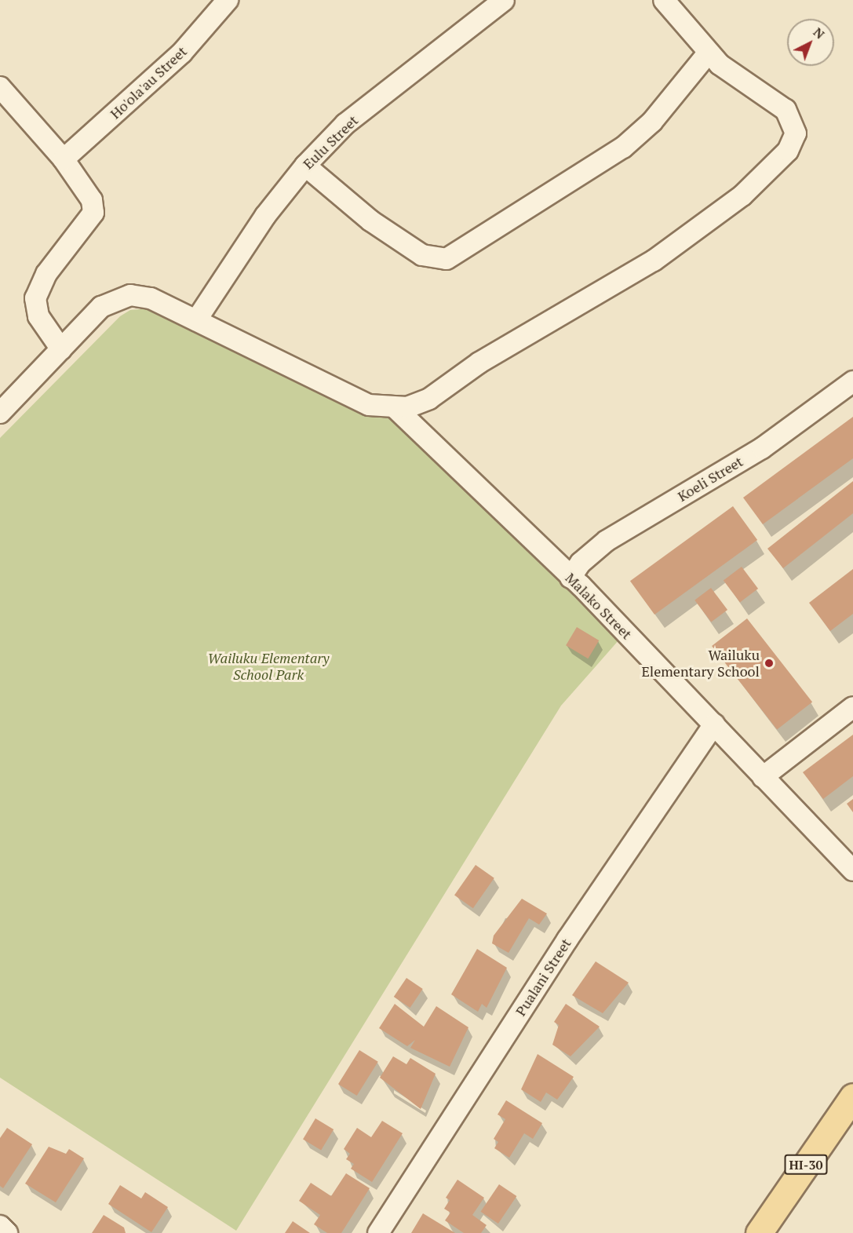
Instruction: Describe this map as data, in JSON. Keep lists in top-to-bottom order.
{
  "streets": {
    "main road": ["HI-30"],
    "street": [
      "Ho'ola'au Street",
      "Eulu Street",
      "Koeli Street",
      "Malako Street",
      "Pualani Street"
    ]
  },
  "crossings": [
    ["Koeli Street", "Malako Street"],
    ["Malako Street", "Pualani Street"]
  ],
  "parks": ["Wailuku Elementary School Park"],
  "places": ["Wailuku Elementary School"],
  "north": "top right"
}
